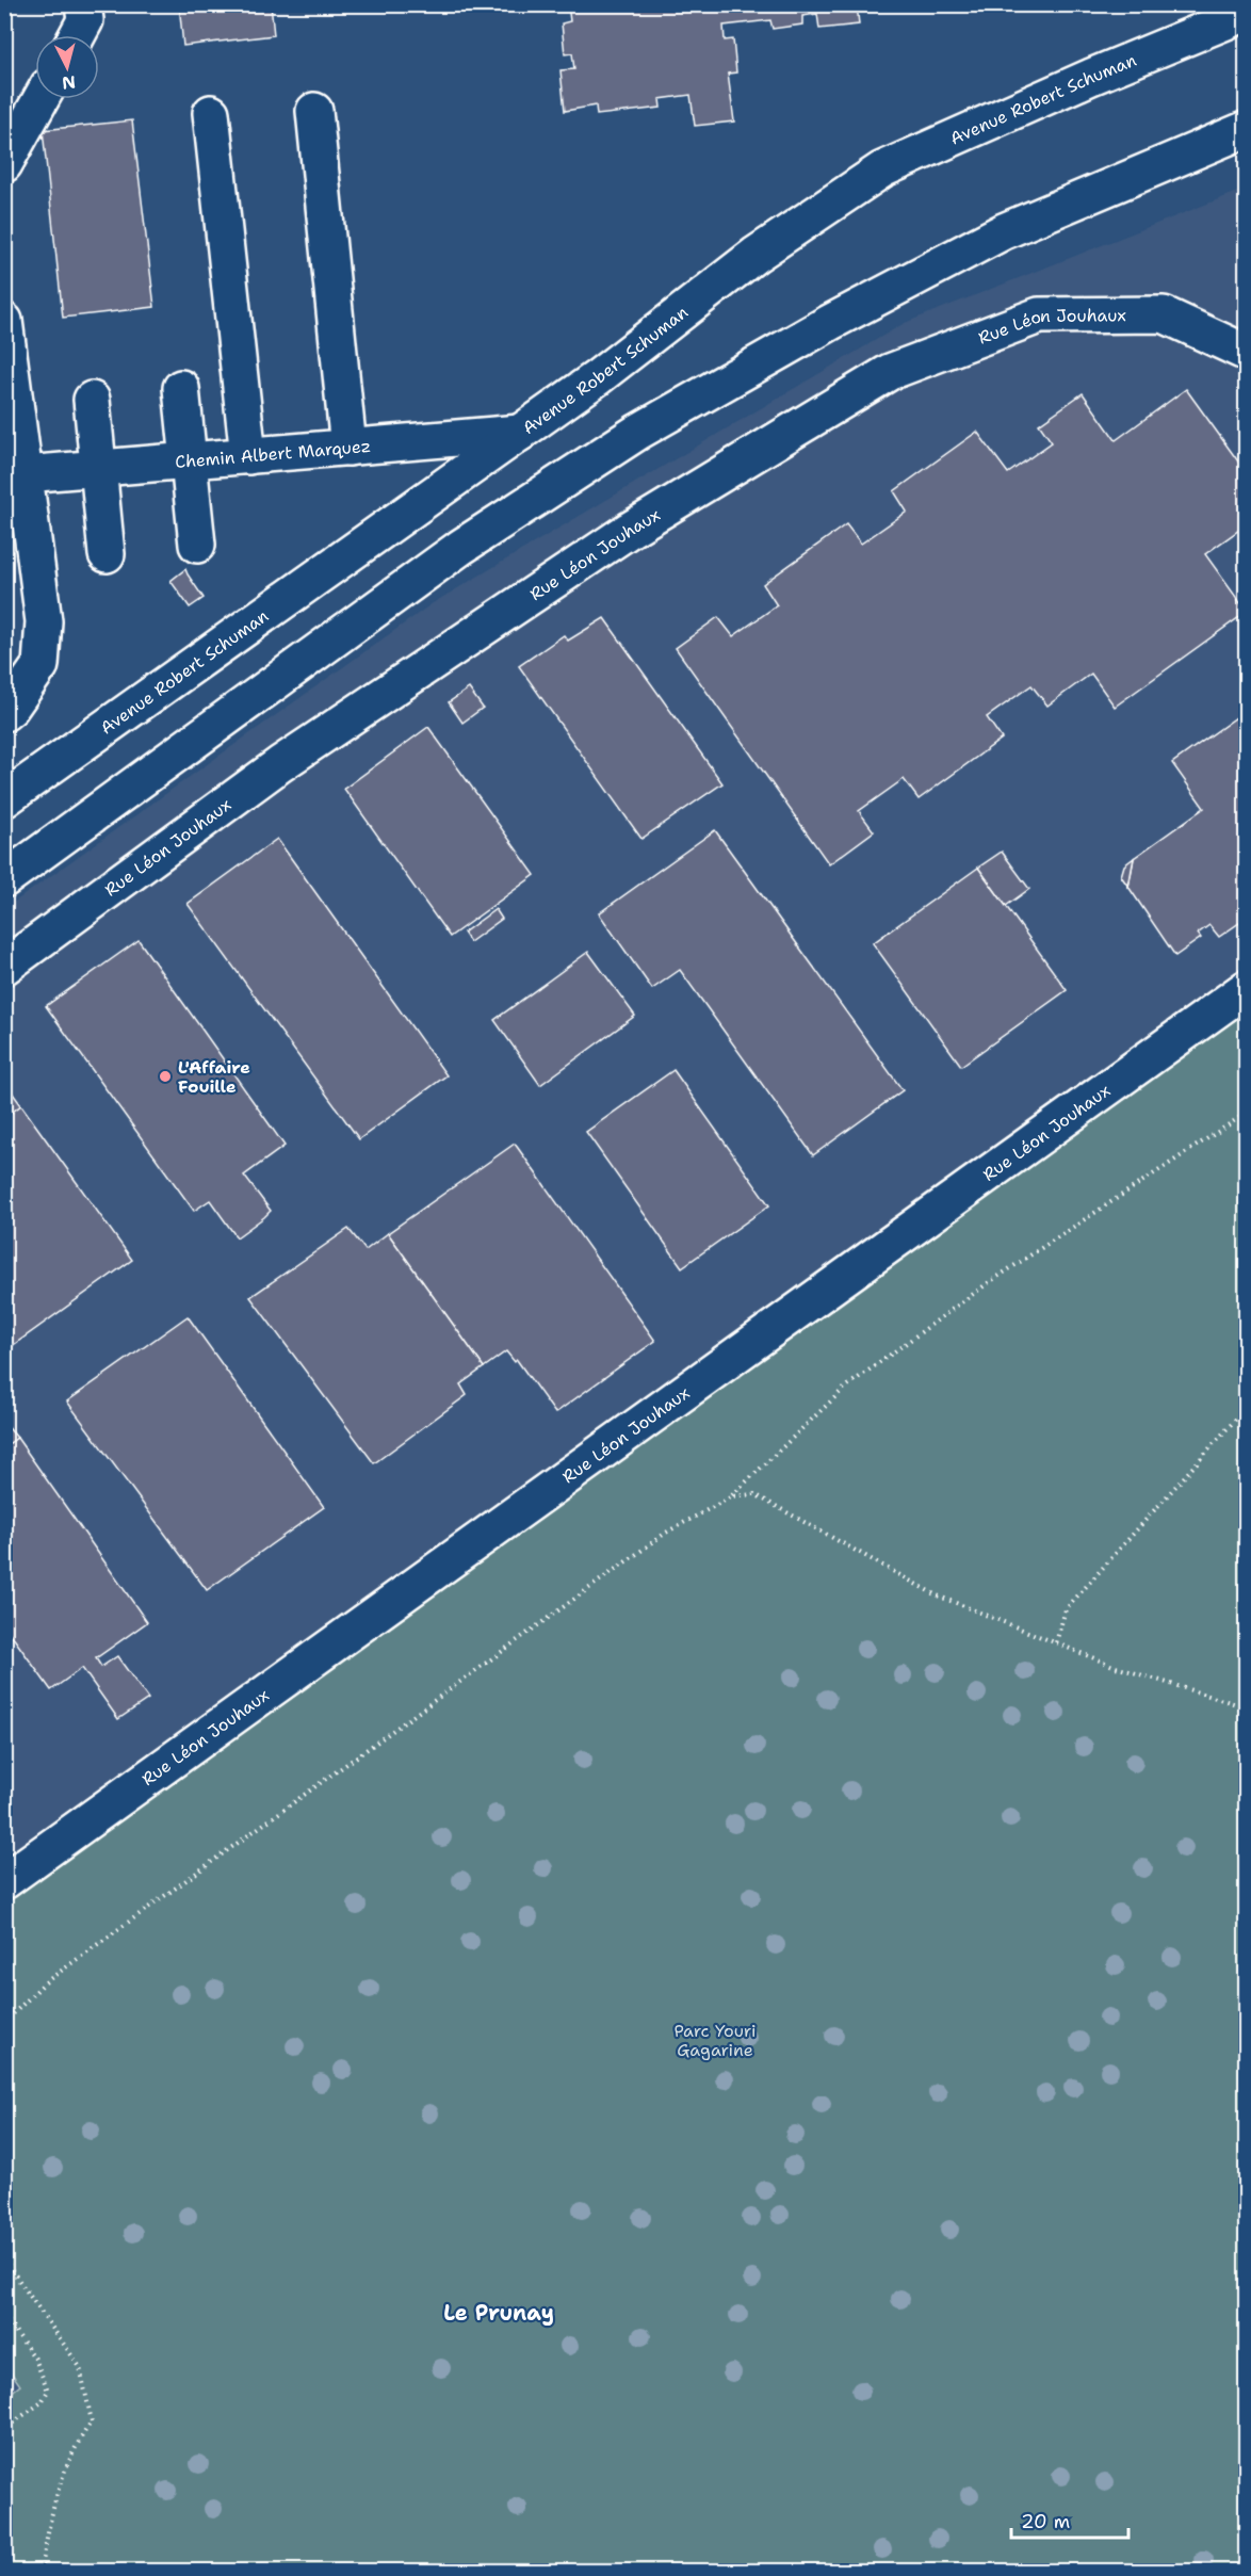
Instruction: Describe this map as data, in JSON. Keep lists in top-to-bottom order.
{
  "streets": {
    "main road": ["Avenue Robert Schuman", "Rue Léon Jouhaux", "Chemin Albert Marquez"]
  },
  "crossings": [
    ["Avenue Robert Schuman", "Chemin Albert Marquez"]
  ],
  "districts": ["Le Prunay"],
  "parks": ["Parc Youri Gagarine"],
  "places": ["L'Affaire Fouille"],
  "scale_bar": "20 m",
  "north": "bottom"
}
